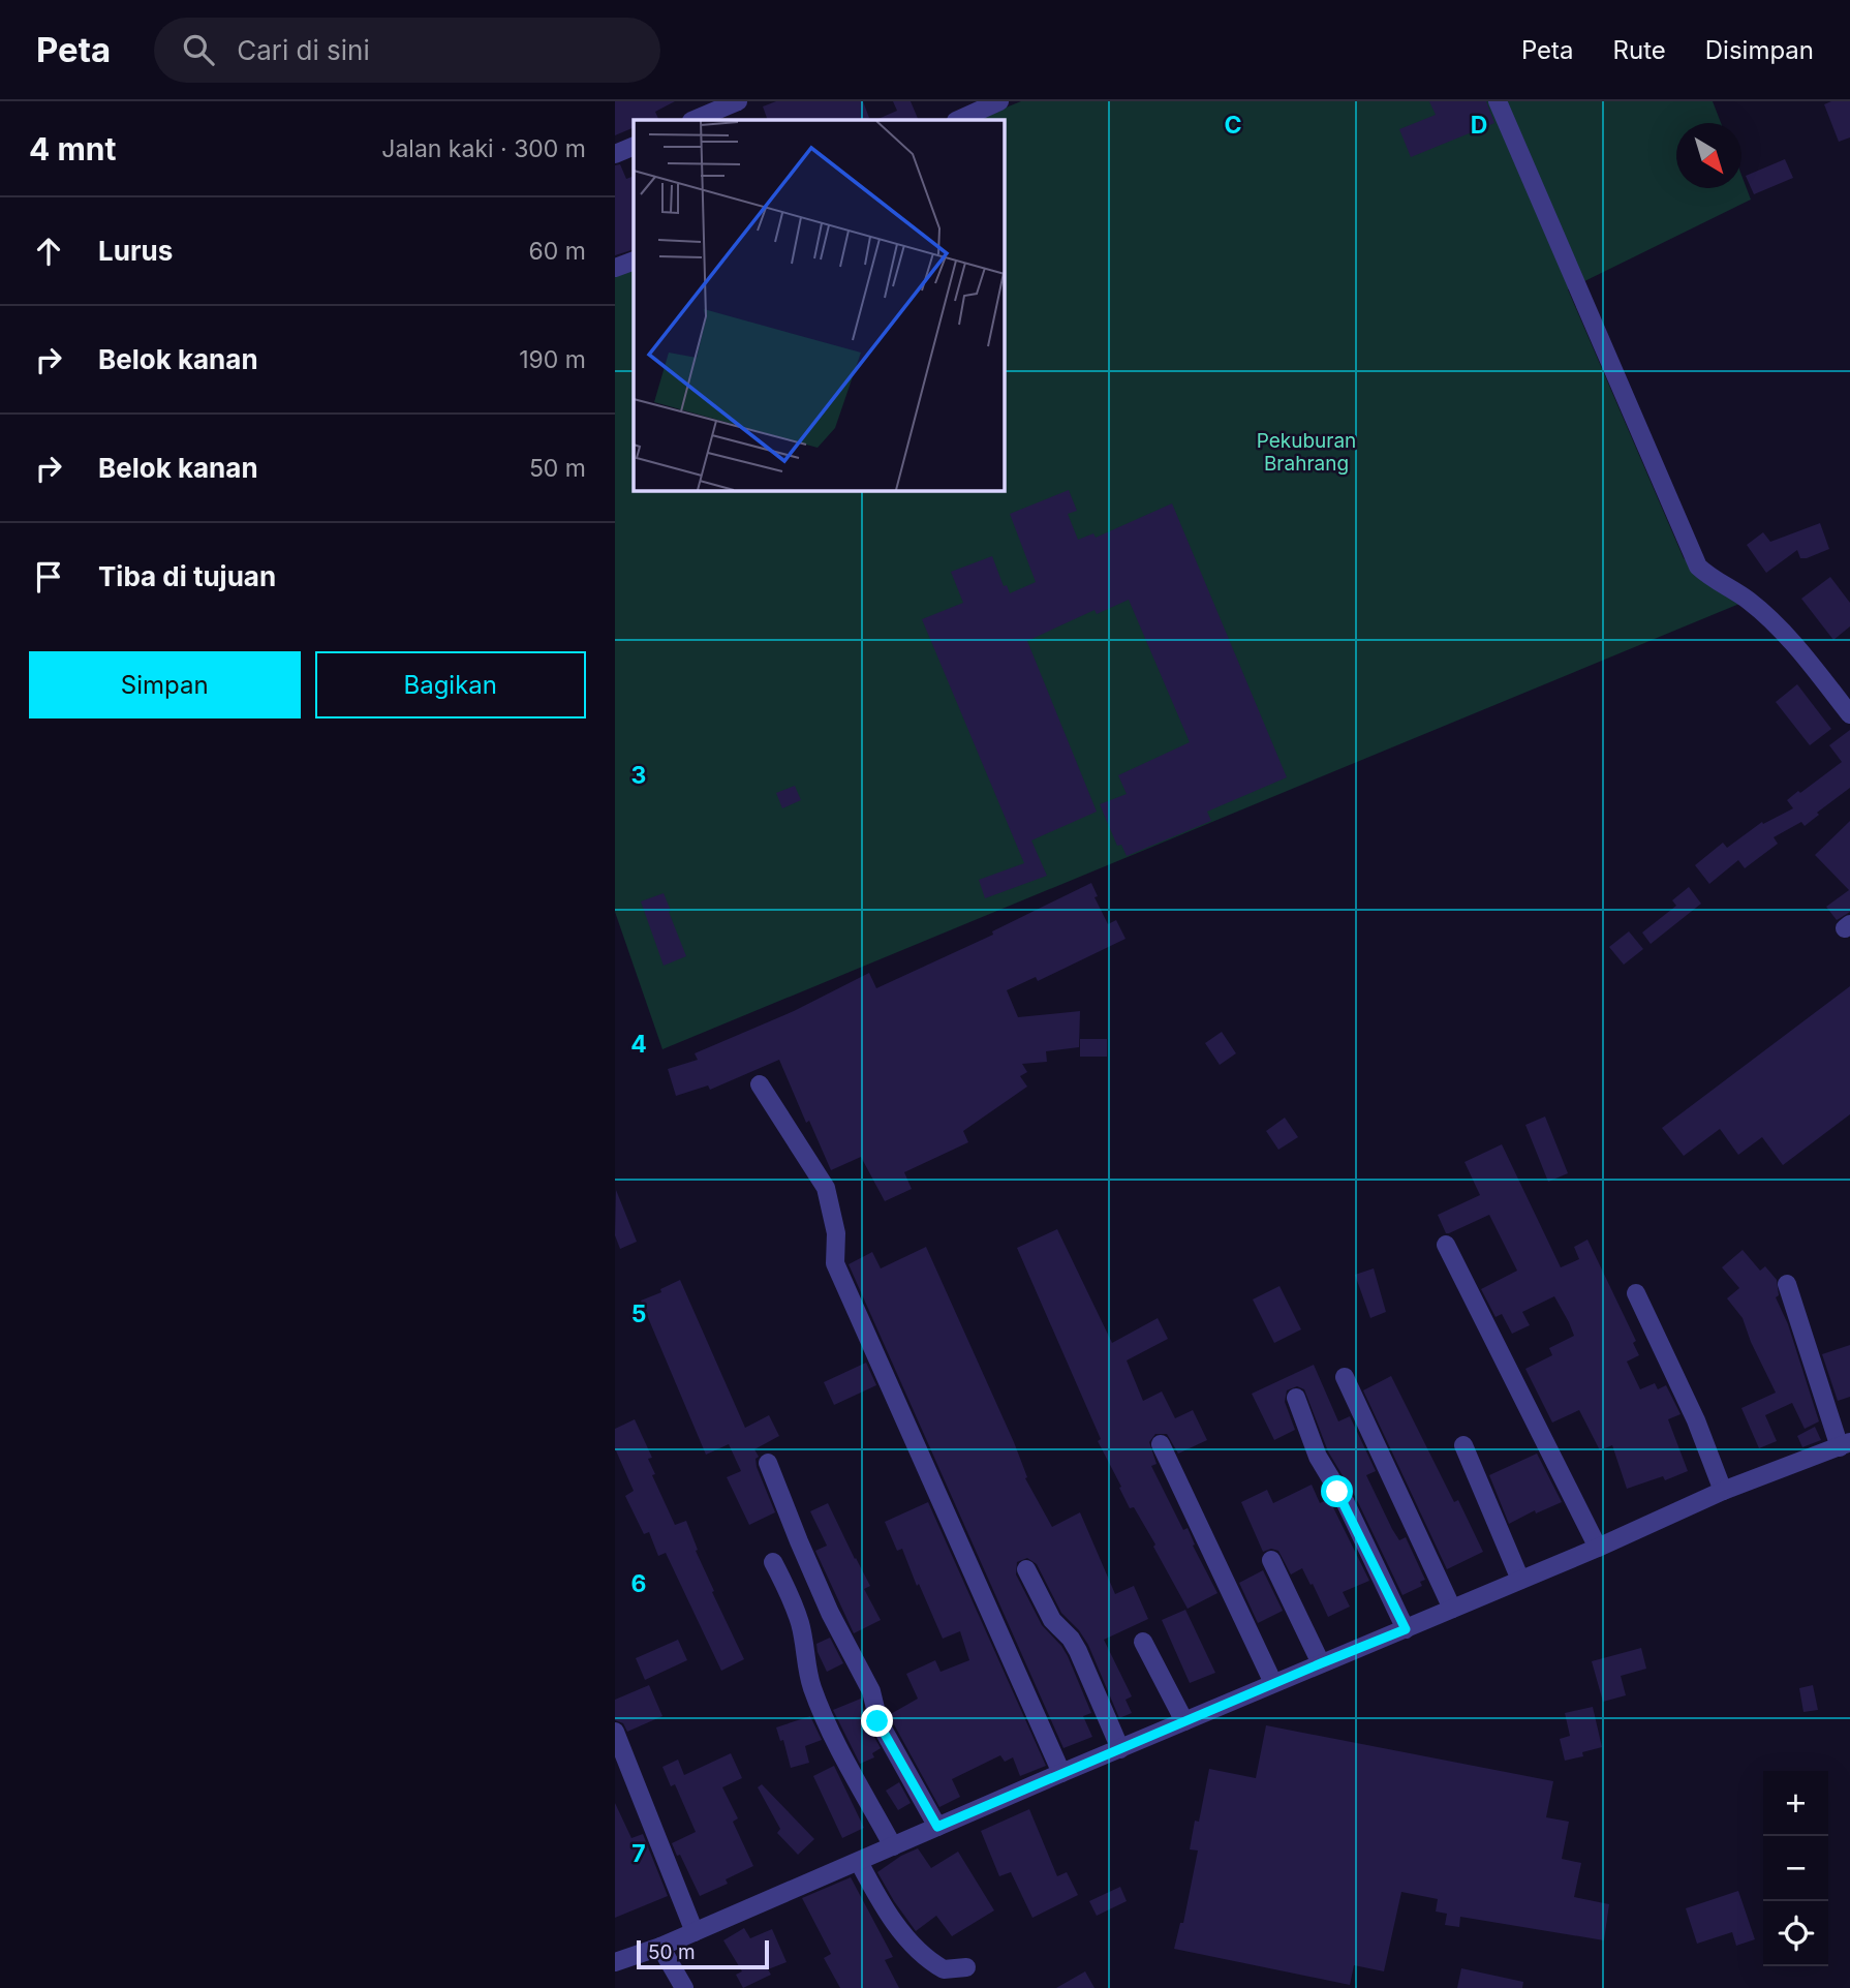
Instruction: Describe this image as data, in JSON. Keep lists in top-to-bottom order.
{
  "parks": ["Pekuburan Brahrang"],
  "scale_bar": "50 m",
  "north": "bottom right",
  "page": {
    "header": "Peta",
    "search": "Cari di sini",
    "nav": ["Peta", "Rute", "Disimpan"],
    "heading": ["4 mnt", "Jalan kaki · 300 m"],
    "list": [
      ["Lurus", "60 m"],
      ["Belok kanan", "190 m"],
      ["Belok kanan", "50 m"],
      "Tiba di tujuan"
    ],
    "buttons": ["Simpan", "Bagikan"],
    "map_buttons": ["+", "−"],
    "scale": "50 m"
  },
  "grid": {
    "columns": ["C", "D"],
    "rows": [
      "3",
      "4",
      "5",
      "6",
      "7"
    ]
  }
}
